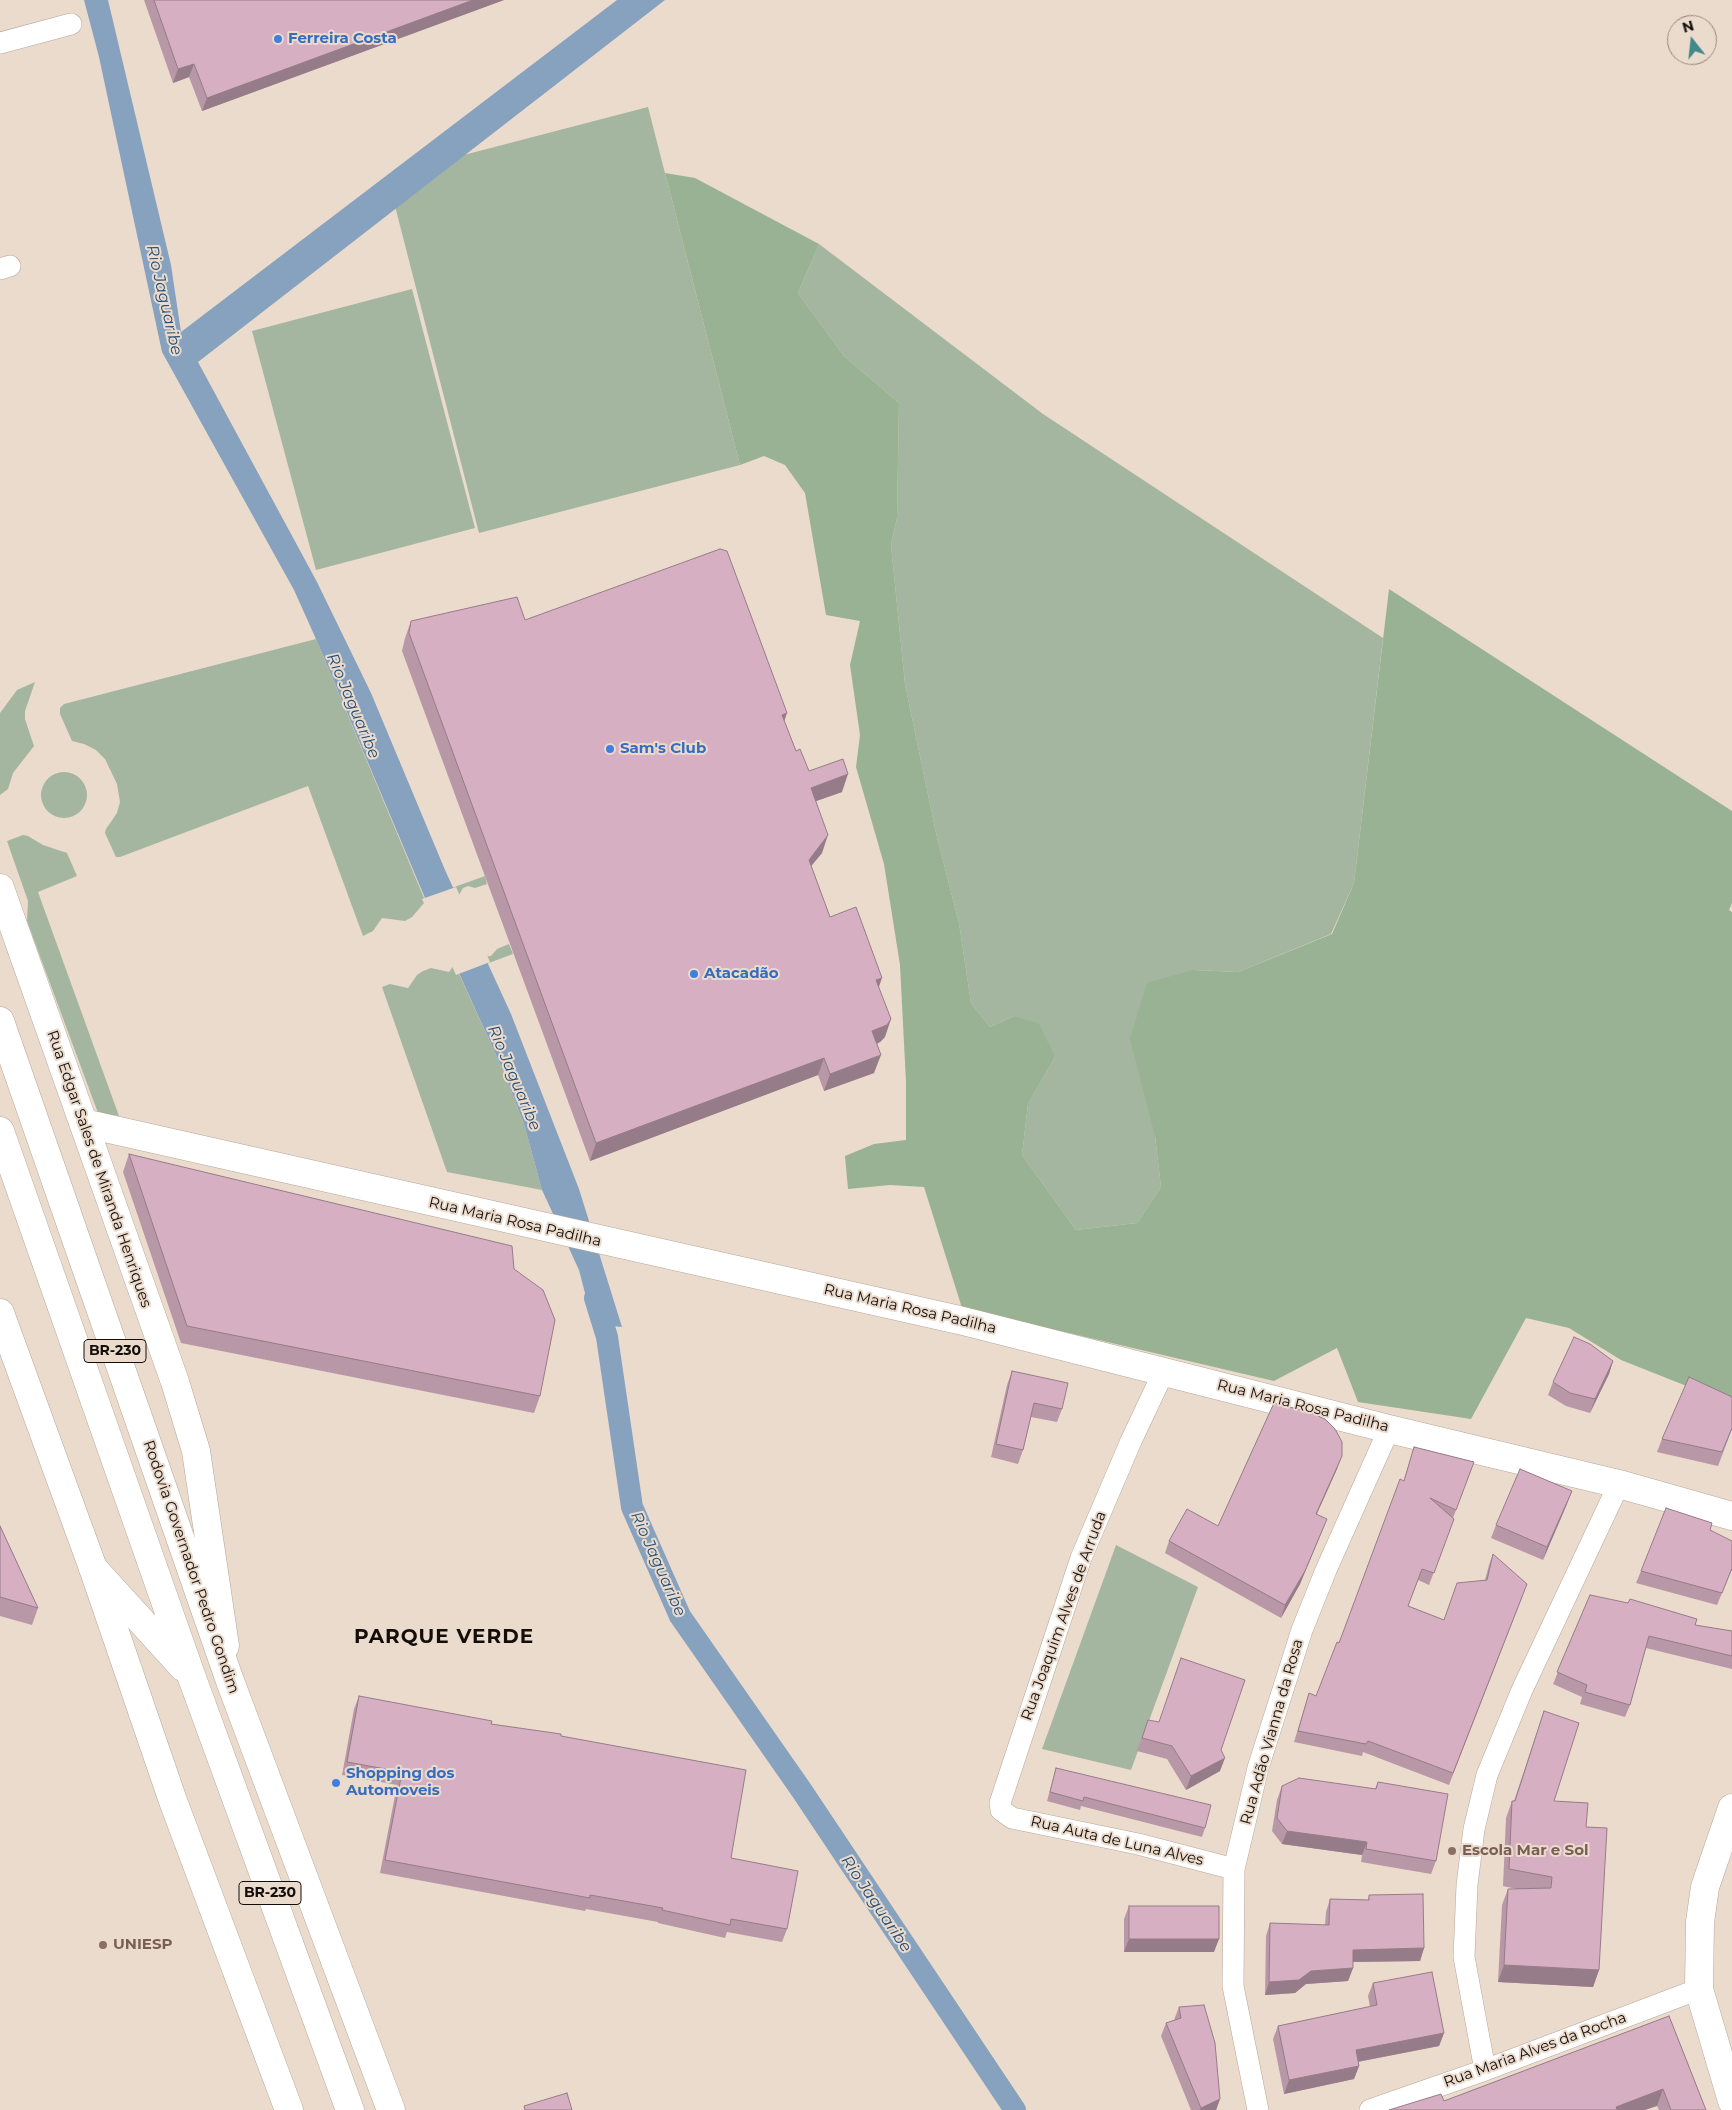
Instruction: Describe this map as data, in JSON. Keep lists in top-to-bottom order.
{
  "streets": {
    "main road": [
      "Rua Edgar Sales de Miranda Henriques",
      "Rua Maria Rosa Padilha",
      "BR-230",
      "Rodovia Governador Pedro Gondim"
    ],
    "street": [
      "Rua Joaquim Alves de Arruda",
      "Rua Adão Vianna da Rosa",
      "Rua Auta de Luna Alves",
      "Rua Maria Alves da Rocha"
    ]
  },
  "crossings": [
    ["Rua Edgar Sales de Miranda Henriques", "Rua Maria Rosa Padilha"],
    ["Rua Edgar Sales de Miranda Henriques", "Rodovia Governador Pedro Gondim"],
    ["Rua Maria Rosa Padilha", "Rua Joaquim Alves de Arruda"],
    ["Rua Maria Rosa Padilha", "Rua Adão Vianna da Rosa"],
    ["Rua Joaquim Alves de Arruda", "Rua Auta de Luna Alves"],
    ["Rua Adão Vianna da Rosa", "Rua Auta de Luna Alves"]
  ],
  "districts": ["PARQUE VERDE"],
  "water": ["Rio Jaguaribe"],
  "places": [
    "Ferreira Costa",
    "Sam's Club",
    "Atacadão",
    "Shopping dos Automoveis",
    "Escola Mar e Sol",
    "UNIESP"
  ],
  "north": "top"
}
